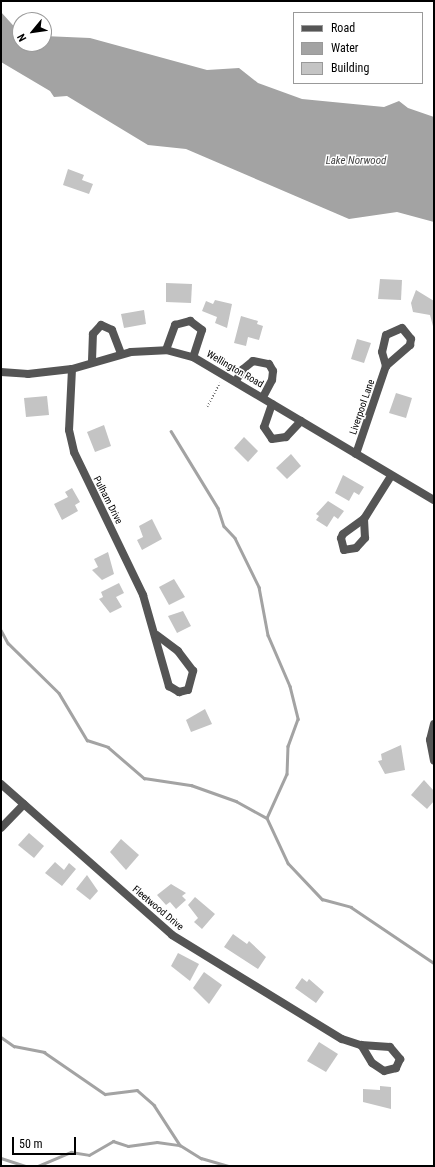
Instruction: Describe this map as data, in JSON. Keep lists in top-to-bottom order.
{
  "streets": {
    "street": [
      "Wellington Road",
      "Liverpool Lane",
      "Pulham Drive",
      "Fleetwood Drive"
    ]
  },
  "crossings": [
    ["Wellington Road", "Liverpool Lane"],
    ["Wellington Road", "Pulham Drive"]
  ],
  "water": ["Lake Norwood"],
  "legend": ["Road", "Water", "Building"],
  "scale_bar": "50 m",
  "north": "bottom left"
}
